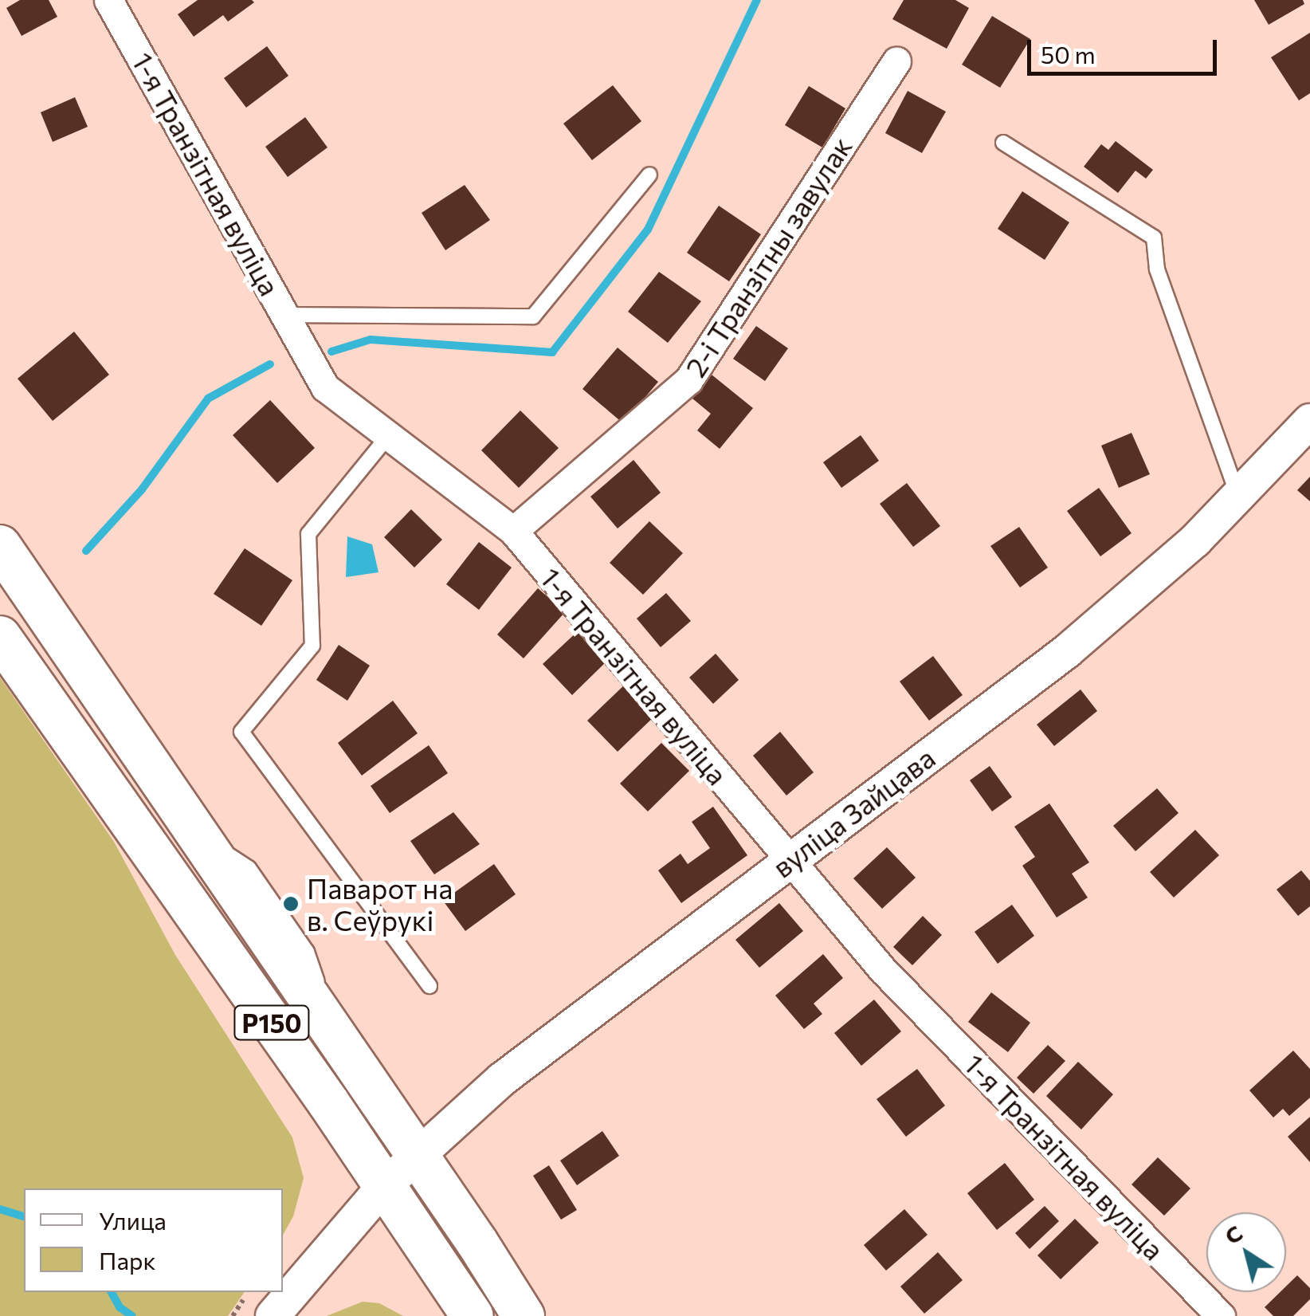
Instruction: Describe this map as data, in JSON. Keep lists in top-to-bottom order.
{
  "streets": {
    "main road": ["Р150"],
    "street": ["1-я Транзітная вуліца", "2-і Транзітны завулак", "вуліца Зайцава"]
  },
  "crossings": [
    ["1-я Транзітная вуліца", "2-і Транзітны завулак"],
    ["1-я Транзітная вуліца", "вуліца Зайцава"],
    ["вуліца Зайцава", "Р150"]
  ],
  "places": ["Паварот на в. Сеўрукі"],
  "legend": ["Улица", "Парк"],
  "scale_bar": "50 m",
  "north": "top left"
}
